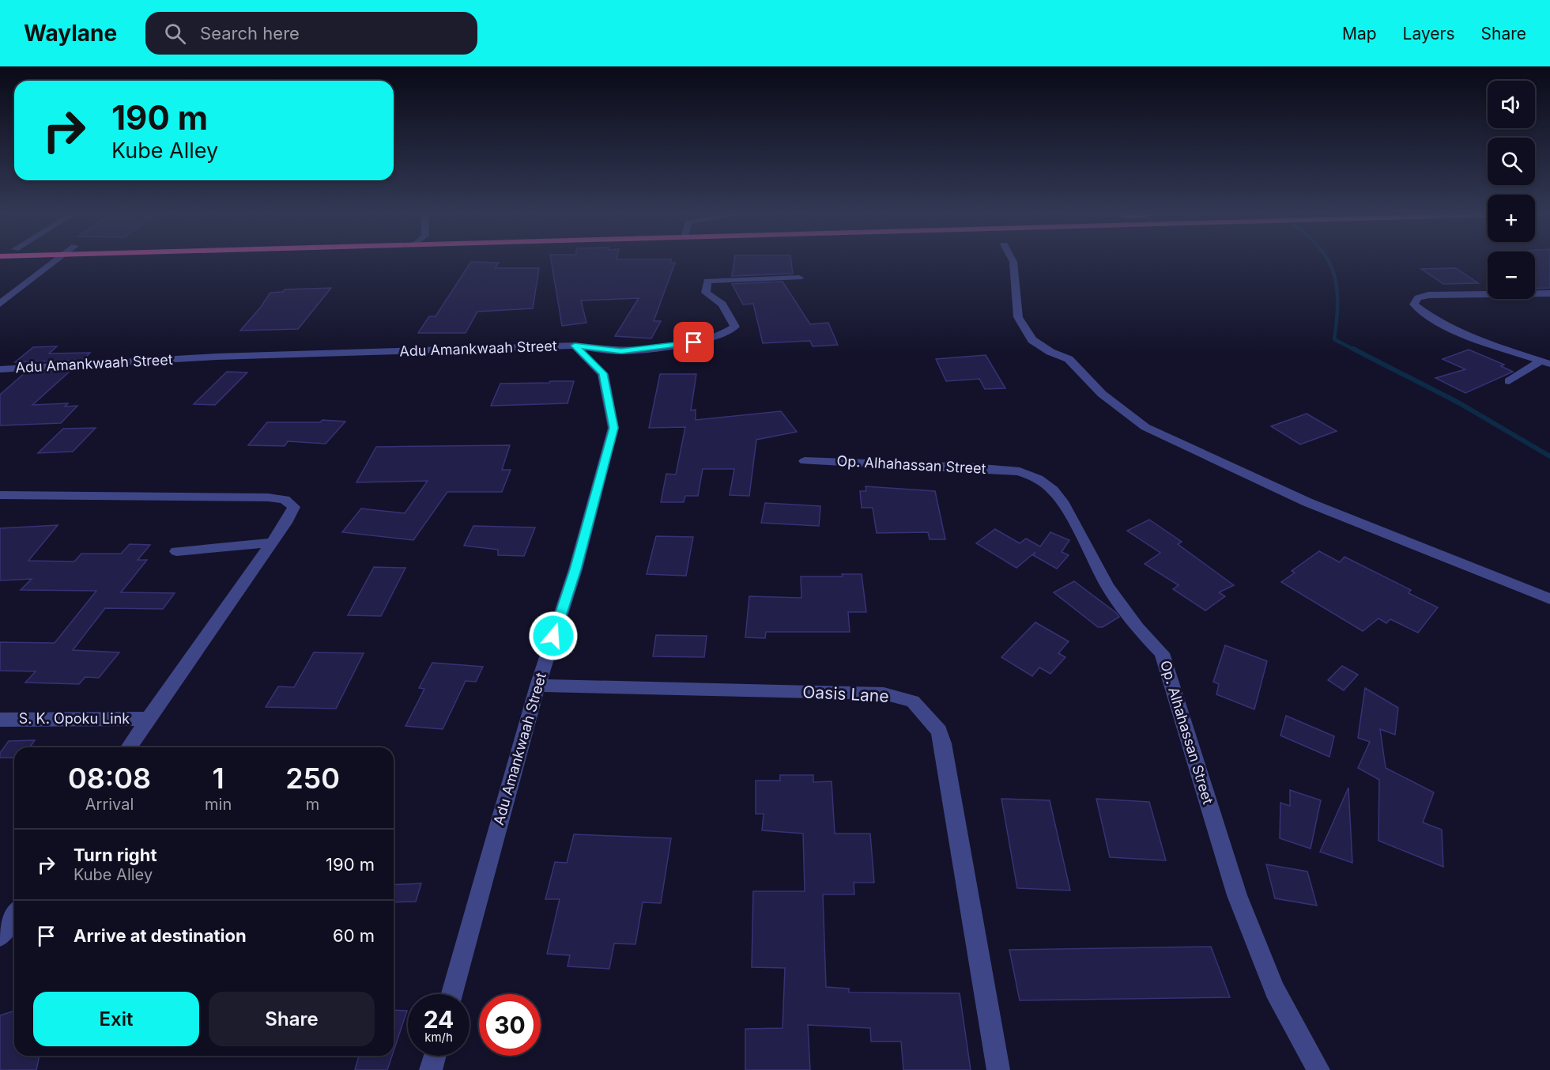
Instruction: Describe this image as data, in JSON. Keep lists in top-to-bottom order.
{
  "streets": {
    "street": [
      "Adu Amankwaah Street",
      "Op. Alhahassan Street",
      "Oasis Lane",
      "S. K. Opoku Link"
    ]
  },
  "crossings": [
    ["Adu Amankwaah Street", "Oasis Lane"]
  ],
  "page": {
    "header": "Waylane",
    "search": "Search here",
    "nav": ["Map", "Layers", "Share"],
    "map_buttons": ["+", "−"],
    "turn": ["190 m", "Kube Alley"],
    "eta": [
      "08:08",
      "Arrival",
      "1",
      "min",
      "250",
      "m"
    ],
    "list": [
      {
        "name": "Turn right",
        "note": "Kube Alley",
        "value": "190 m"
      },
      {
        "name": "Arrive at destination",
        "value": "60 m"
      }
    ],
    "buttons": ["Exit", "Share"],
    "speed": "24 km/h",
    "limit": "30"
  }
}
